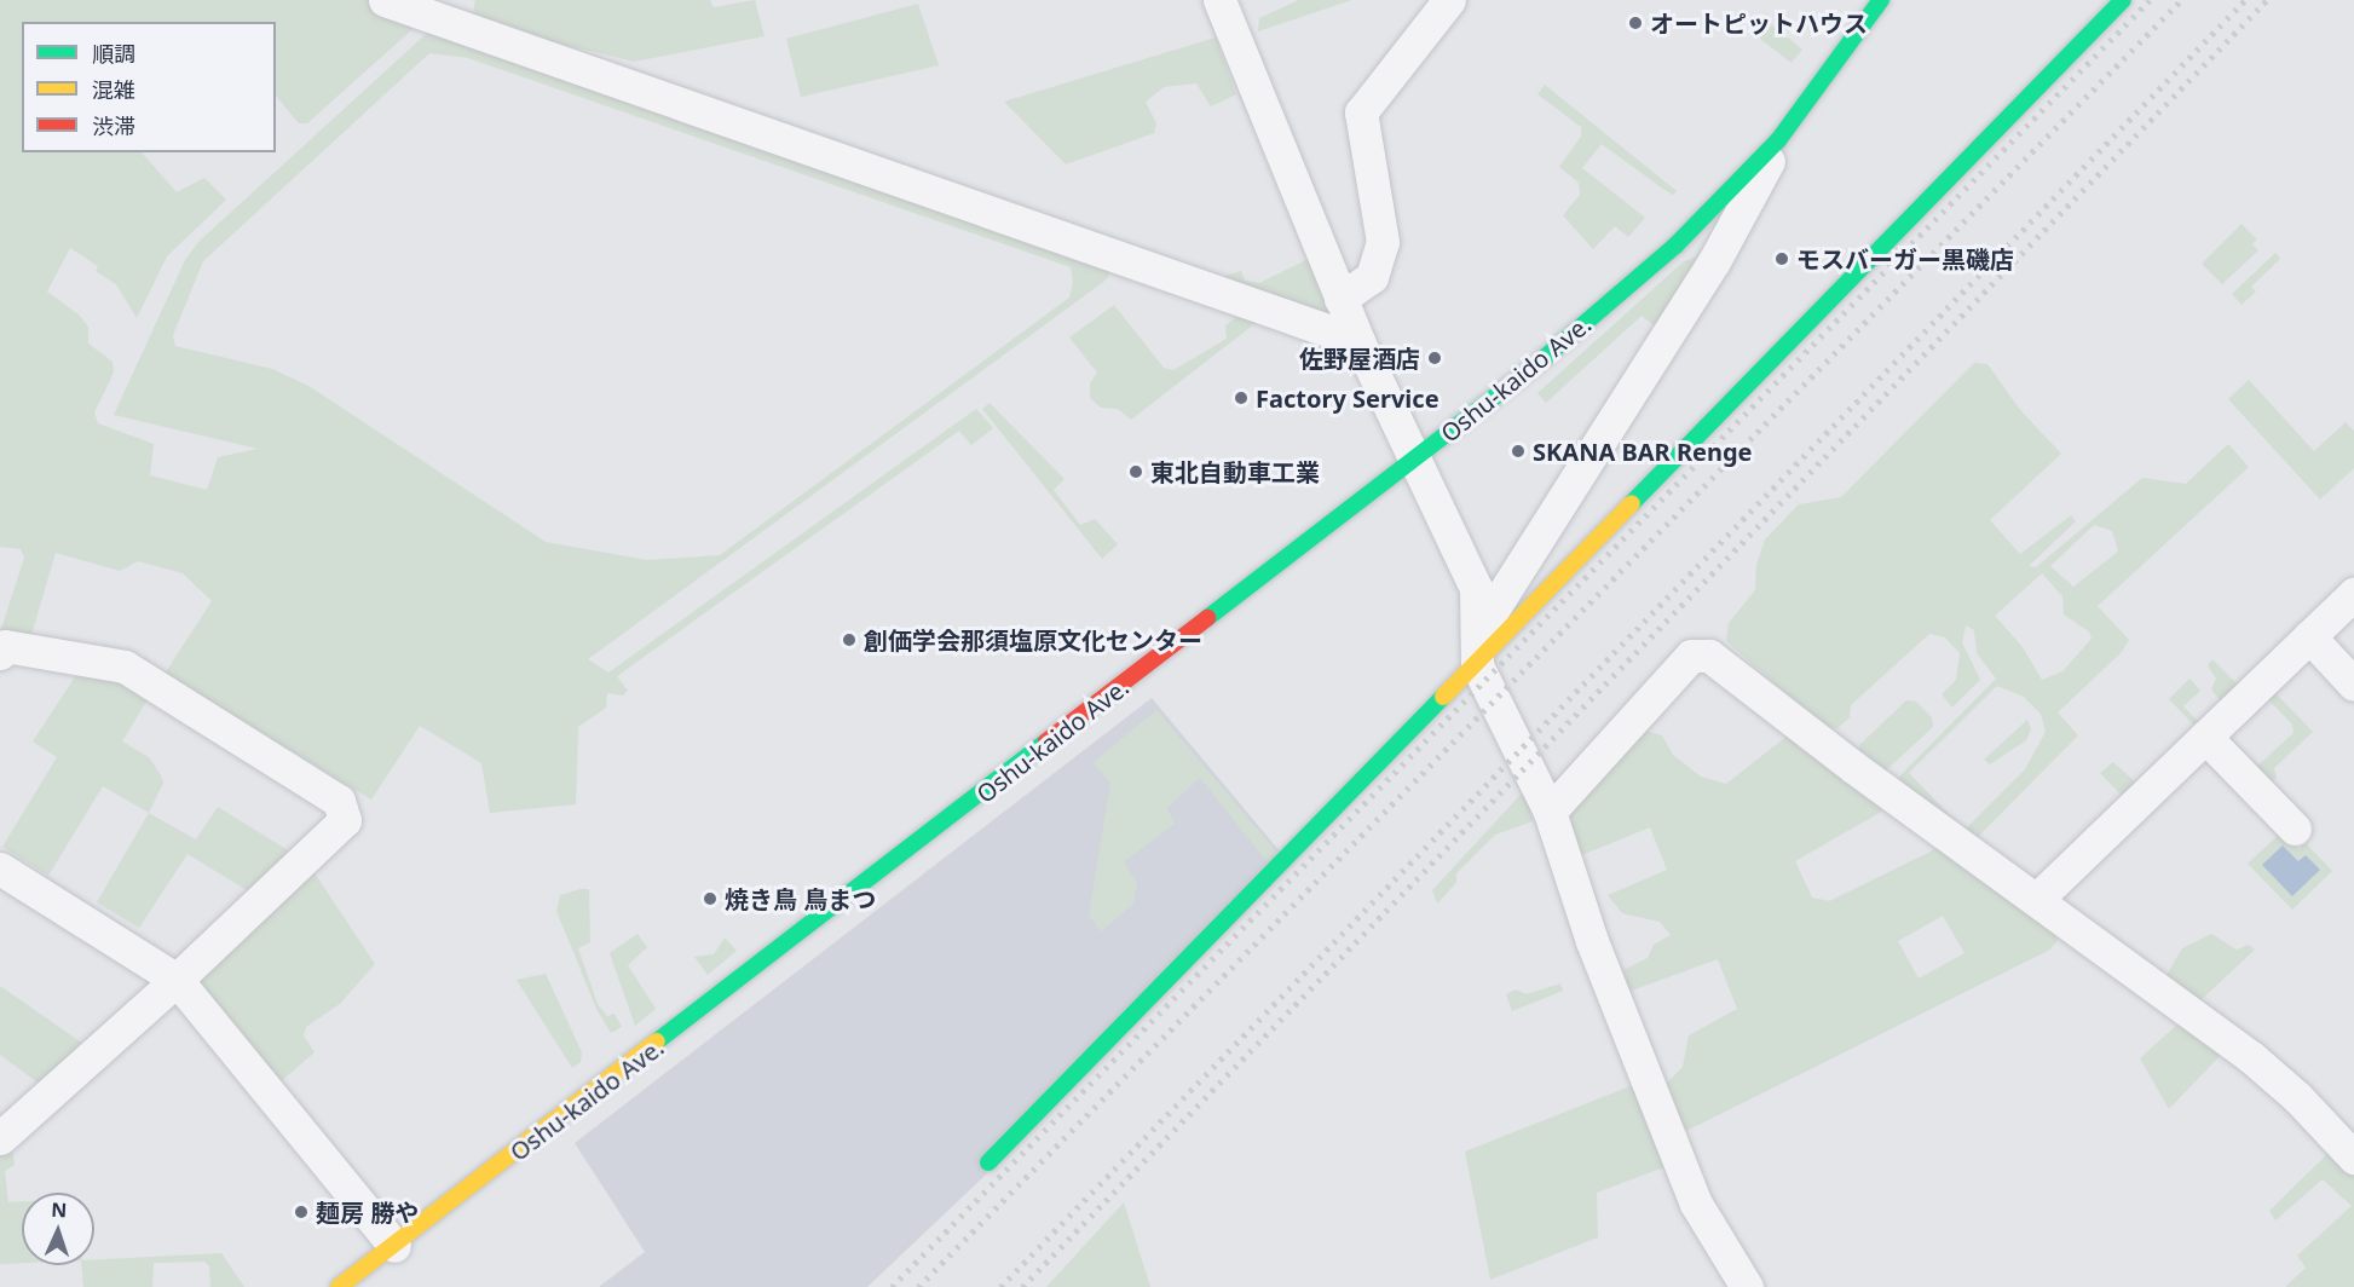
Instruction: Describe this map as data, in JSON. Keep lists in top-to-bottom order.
{
  "streets": {
    "main road": ["Oshu-kaido Ave."]
  },
  "places": [
    "オートピットハウス",
    "モスバーガー黒磯店",
    "佐野屋酒店",
    "Factory Service",
    "SKANA BAR Renge",
    "東北自動車工業",
    "創価学会那須塩原文化センター",
    "焼き鳥 鳥まつ",
    "麺房 勝や"
  ],
  "legend": ["順調", "混雑", "渋滞"],
  "north": "top"
}
